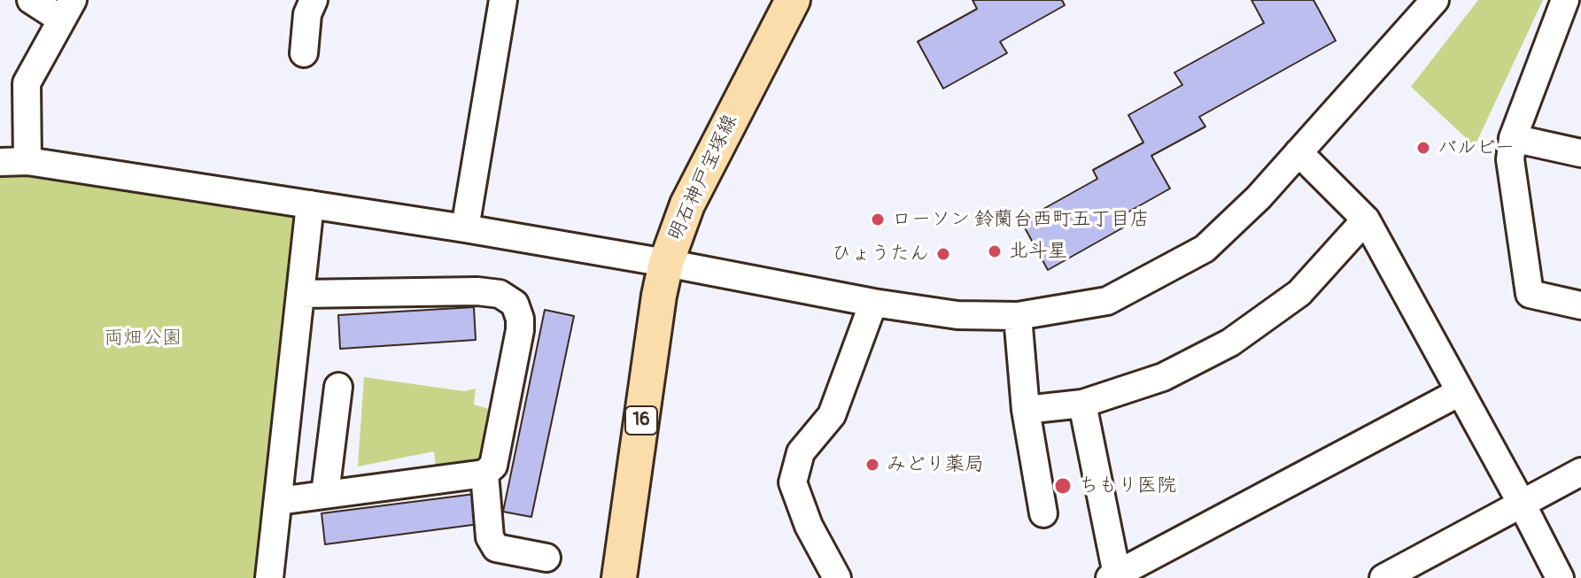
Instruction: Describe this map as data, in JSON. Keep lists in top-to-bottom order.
{
  "streets": {
    "main road": ["明石神戸宝塚線", "16"]
  },
  "parks": ["両畑公園"],
  "places": [
    "バルビー",
    "ローソン 鈴蘭台西町五丁目店",
    "北斗星",
    "ひょうたん",
    "みどり薬局",
    "ちもり医院"
  ]
}
